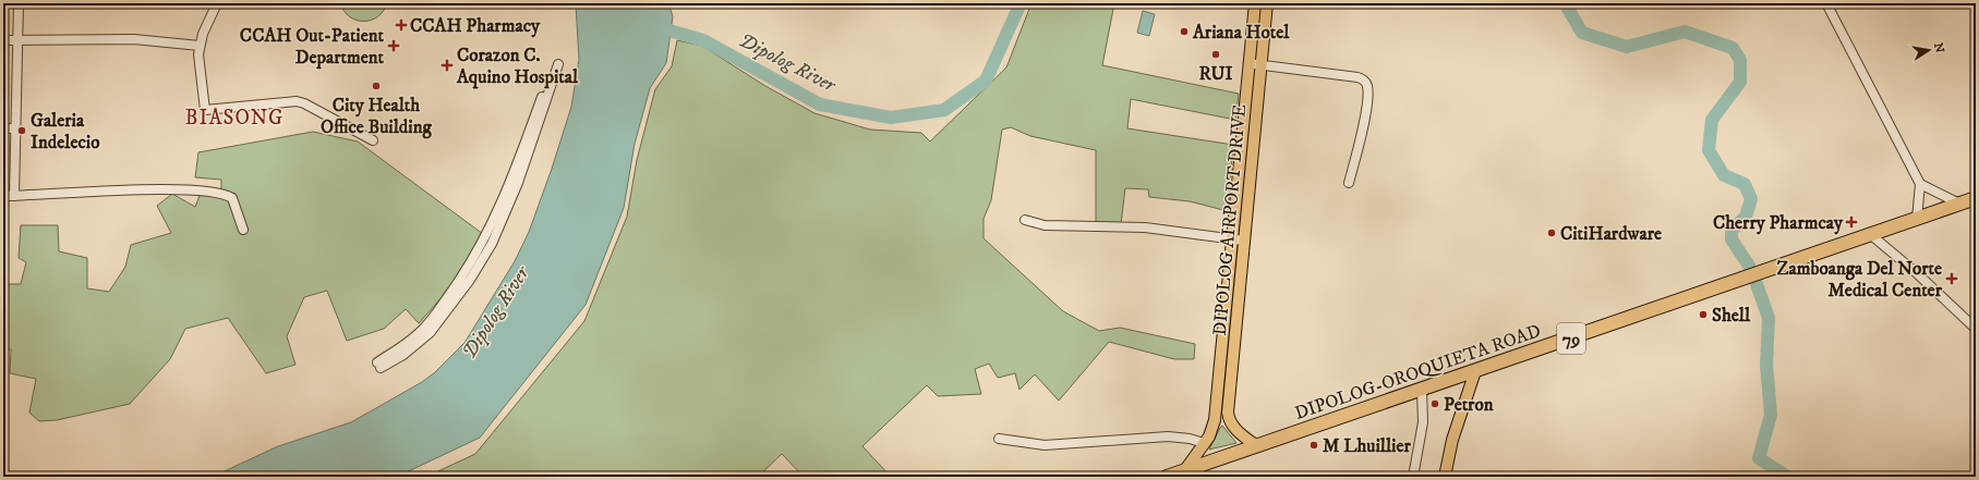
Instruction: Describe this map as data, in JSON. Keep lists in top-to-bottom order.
{
  "streets": {
    "highway": ["79", "DIPOLOG-OROQUIETA ROAD"],
    "main road": ["DIPOLOG AIRPORT DRIVE"]
  },
  "crossings": [
    ["DIPOLOG AIRPORT DRIVE", "DIPOLOG-OROQUIETA ROAD"]
  ],
  "districts": ["BIASONG"],
  "water": ["Dipolog River"],
  "places": {
    "health": [
      "CCAH Pharmacy",
      "CCAH Out-Patient Department",
      "Corazon C. Aquino Hospital",
      "Cherry Pharmcay",
      "Zamboanga Del Norte Medical Center"
    ],
    "other": [
      "Ariana Hotel",
      "RUI",
      "City Health Office Building",
      "Galeria Indelecio",
      "CitiHardware",
      "Shell",
      "Petron",
      "M Lhuillier"
    ]
  },
  "north": "right"
}
